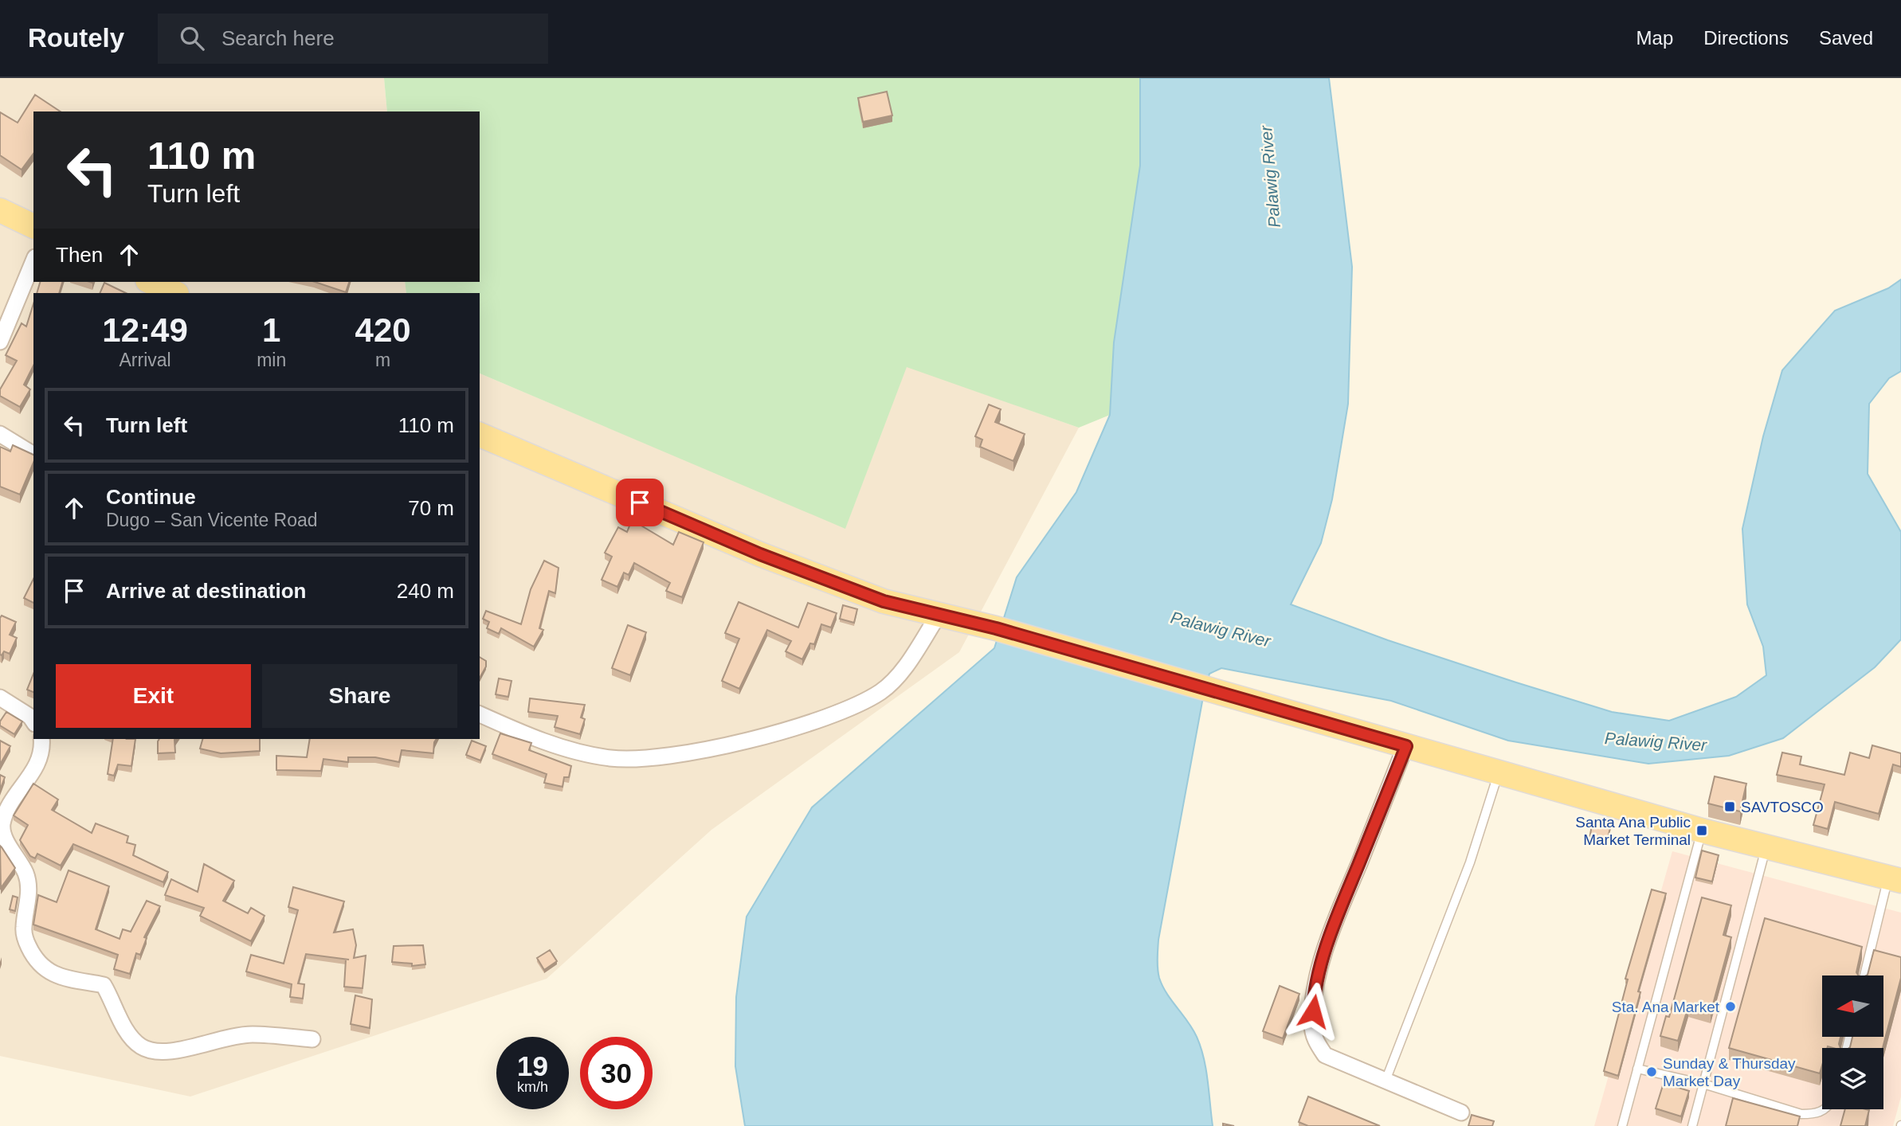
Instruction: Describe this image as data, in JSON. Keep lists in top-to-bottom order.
{
  "water": ["Palawig River"],
  "places": {
    "transit": ["SAVTOSCO", "Santa Ana Public Market Terminal"],
    "other": ["Sta. Ana Market", "Sunday & Thursday Market Day"]
  },
  "north": "left",
  "page": {
    "header": "Routely",
    "search": "Search here",
    "nav": ["Map", "Directions", "Saved"],
    "turn": ["110 m", "Turn left"],
    "then": "Then",
    "eta": [
      "12:49",
      "Arrival",
      "1",
      "min",
      "420",
      "m"
    ],
    "list": [
      {
        "name": "Turn left",
        "value": "110 m"
      },
      {
        "name": "Continue",
        "note": "Dugo – San Vicente Road",
        "value": "70 m"
      },
      {
        "name": "Arrive at destination",
        "value": "240 m"
      }
    ],
    "buttons": ["Exit", "Share"],
    "speed": "19 km/h",
    "limit": "30"
  }
}
